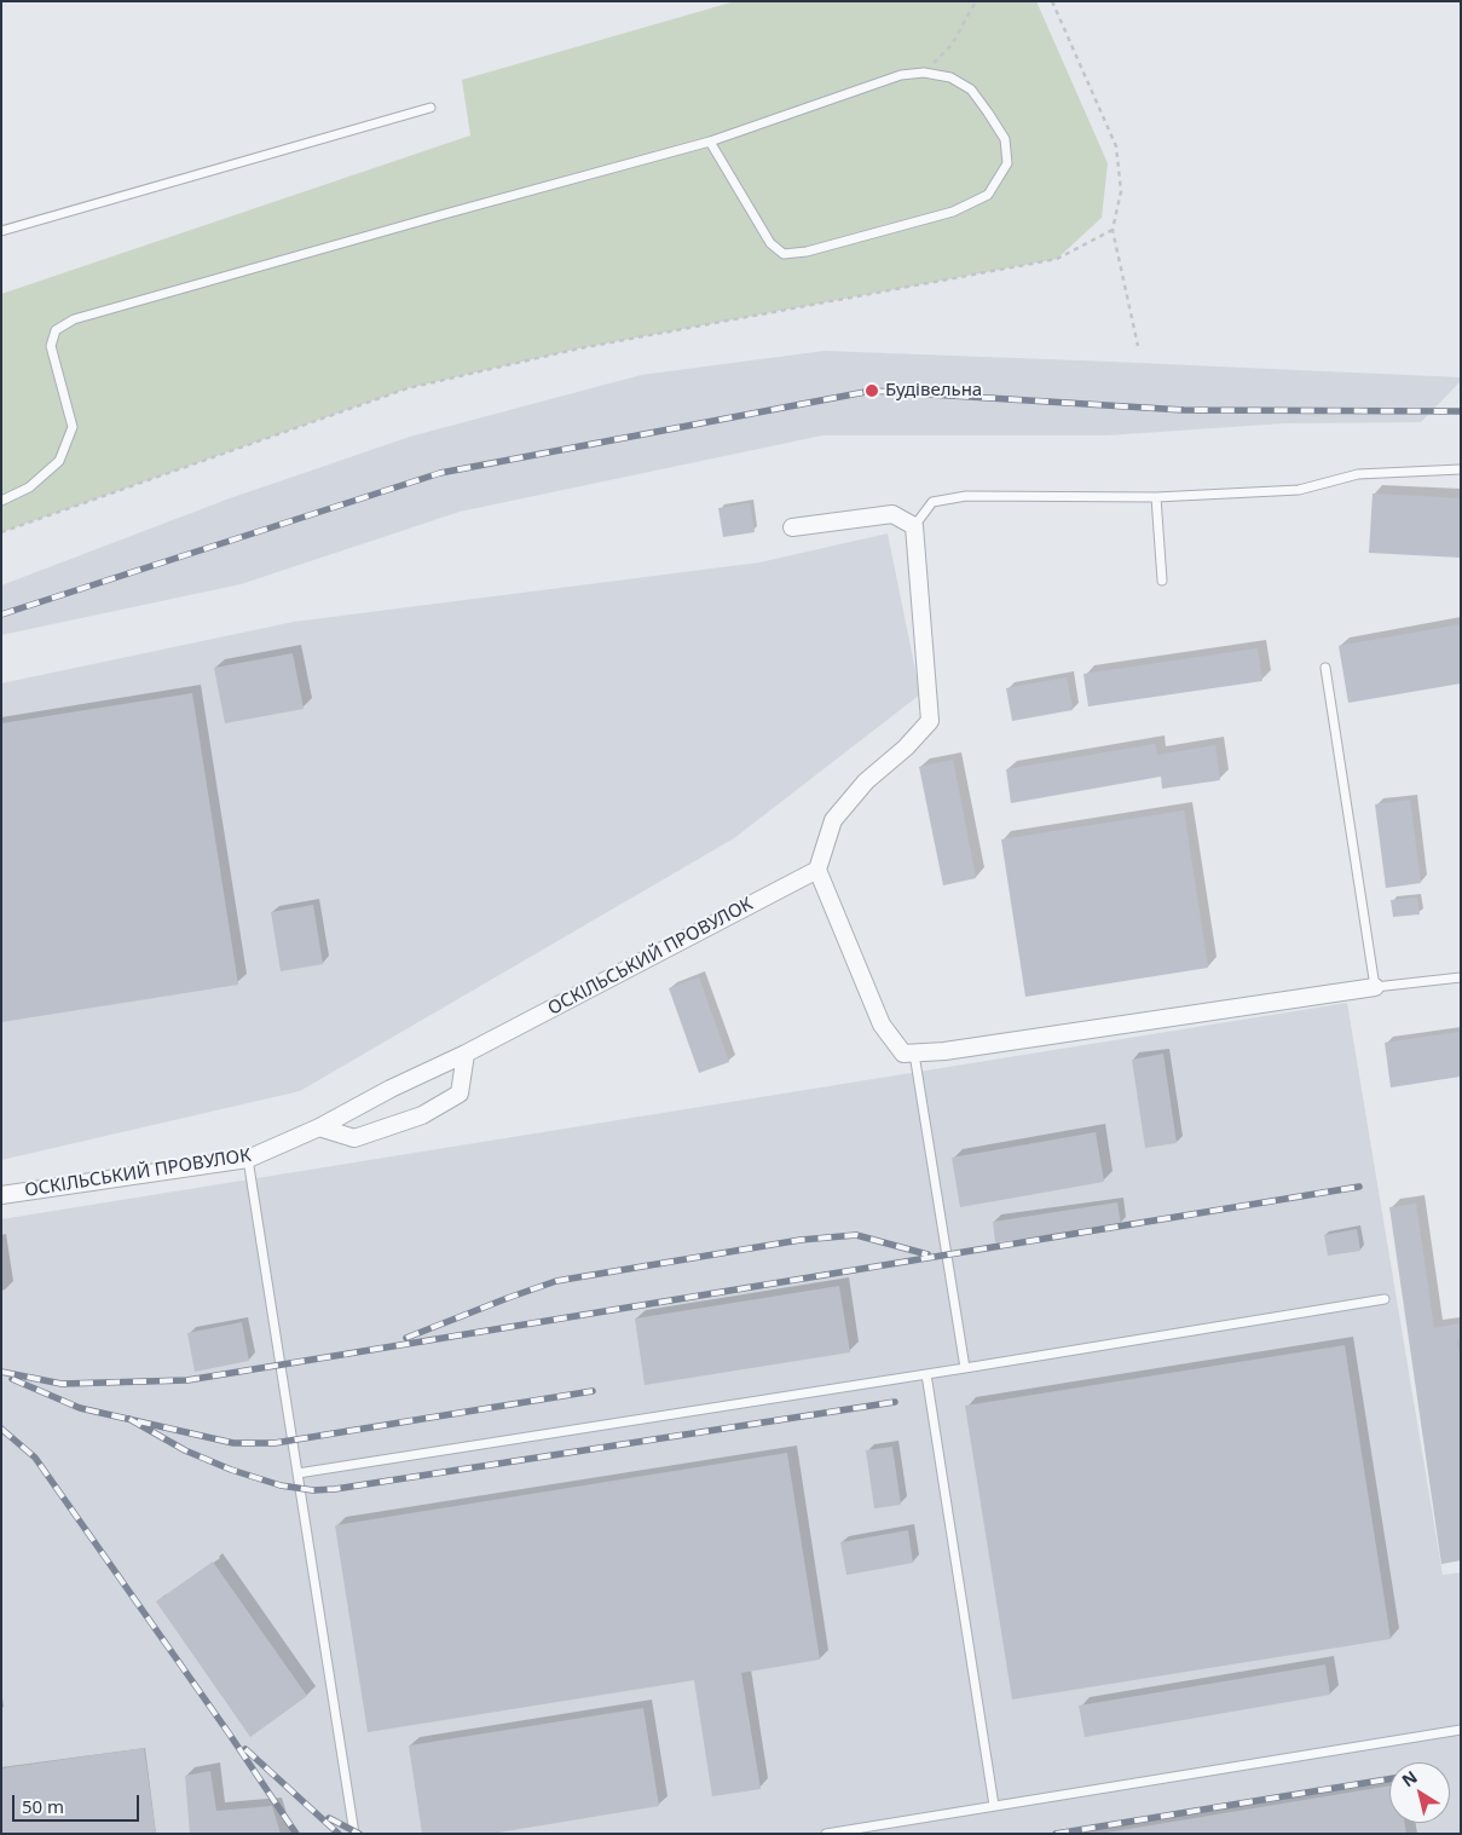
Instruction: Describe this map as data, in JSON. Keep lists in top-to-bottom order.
{
  "streets": {
    "street": ["ОСКІЛЬСЬКИЙ ПРОВУЛОК"]
  },
  "places": ["Будівельна"],
  "scale_bar": "50 m",
  "north": "top left"
}
